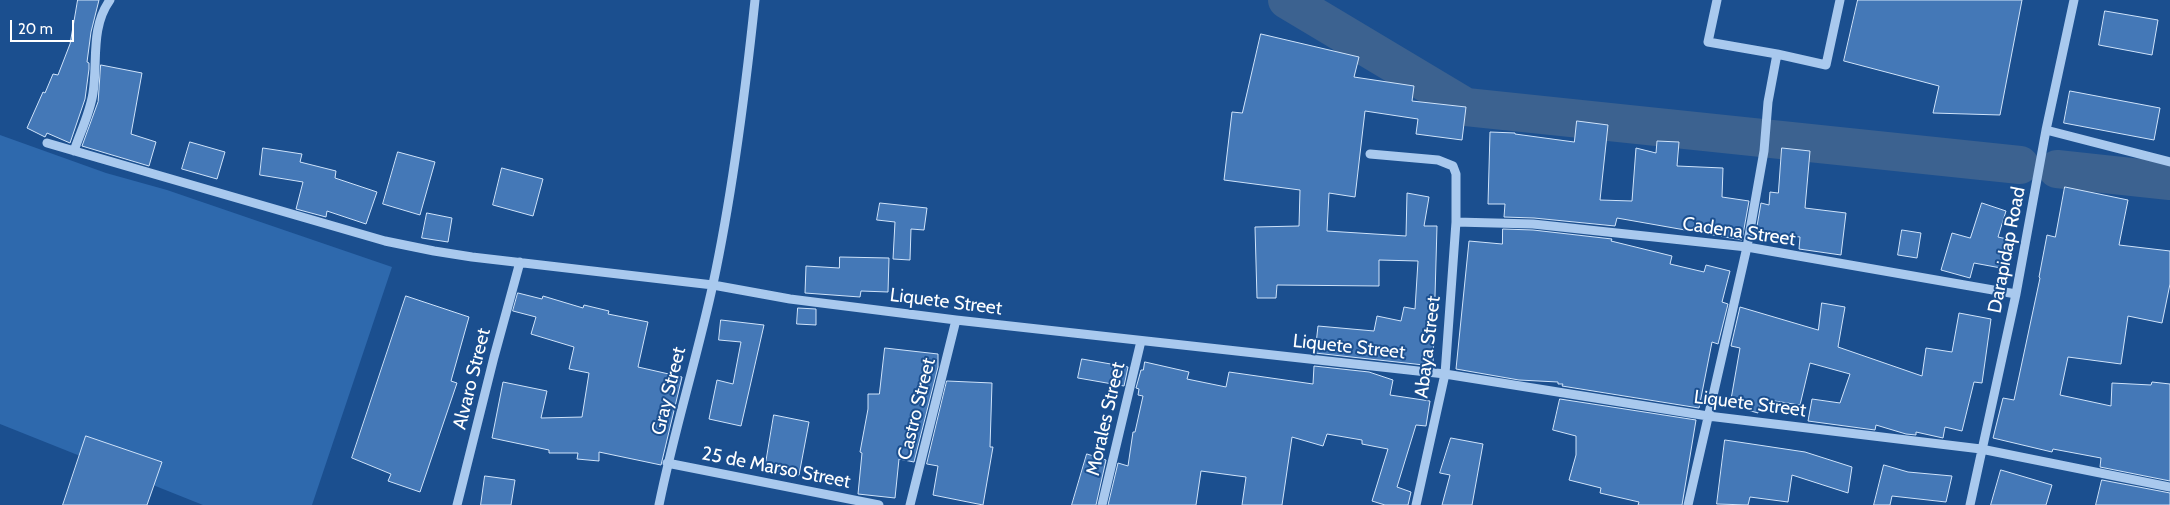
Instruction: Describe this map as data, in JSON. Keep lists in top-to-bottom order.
{
  "streets": {
    "street": [
      "Cadena Street",
      "Darapidap Road",
      "Liquete Street",
      "Abaya Street",
      "Alvaro Street",
      "Gray Street",
      "Castro Street",
      "Morales Street",
      "25 de Marso Street"
    ]
  },
  "crossings": [
    ["Cadena Street", "Darapidap Road"],
    ["Cadena Street", "Abaya Street"],
    ["Darapidap Road", "Liquete Street"],
    ["Liquete Street", "Abaya Street"],
    ["Liquete Street", "Alvaro Street"],
    ["Liquete Street", "Gray Street"],
    ["Liquete Street", "Castro Street"],
    ["Liquete Street", "Morales Street"],
    ["Gray Street", "25 de Marso Street"]
  ],
  "scale_bar": "20 m"
}
